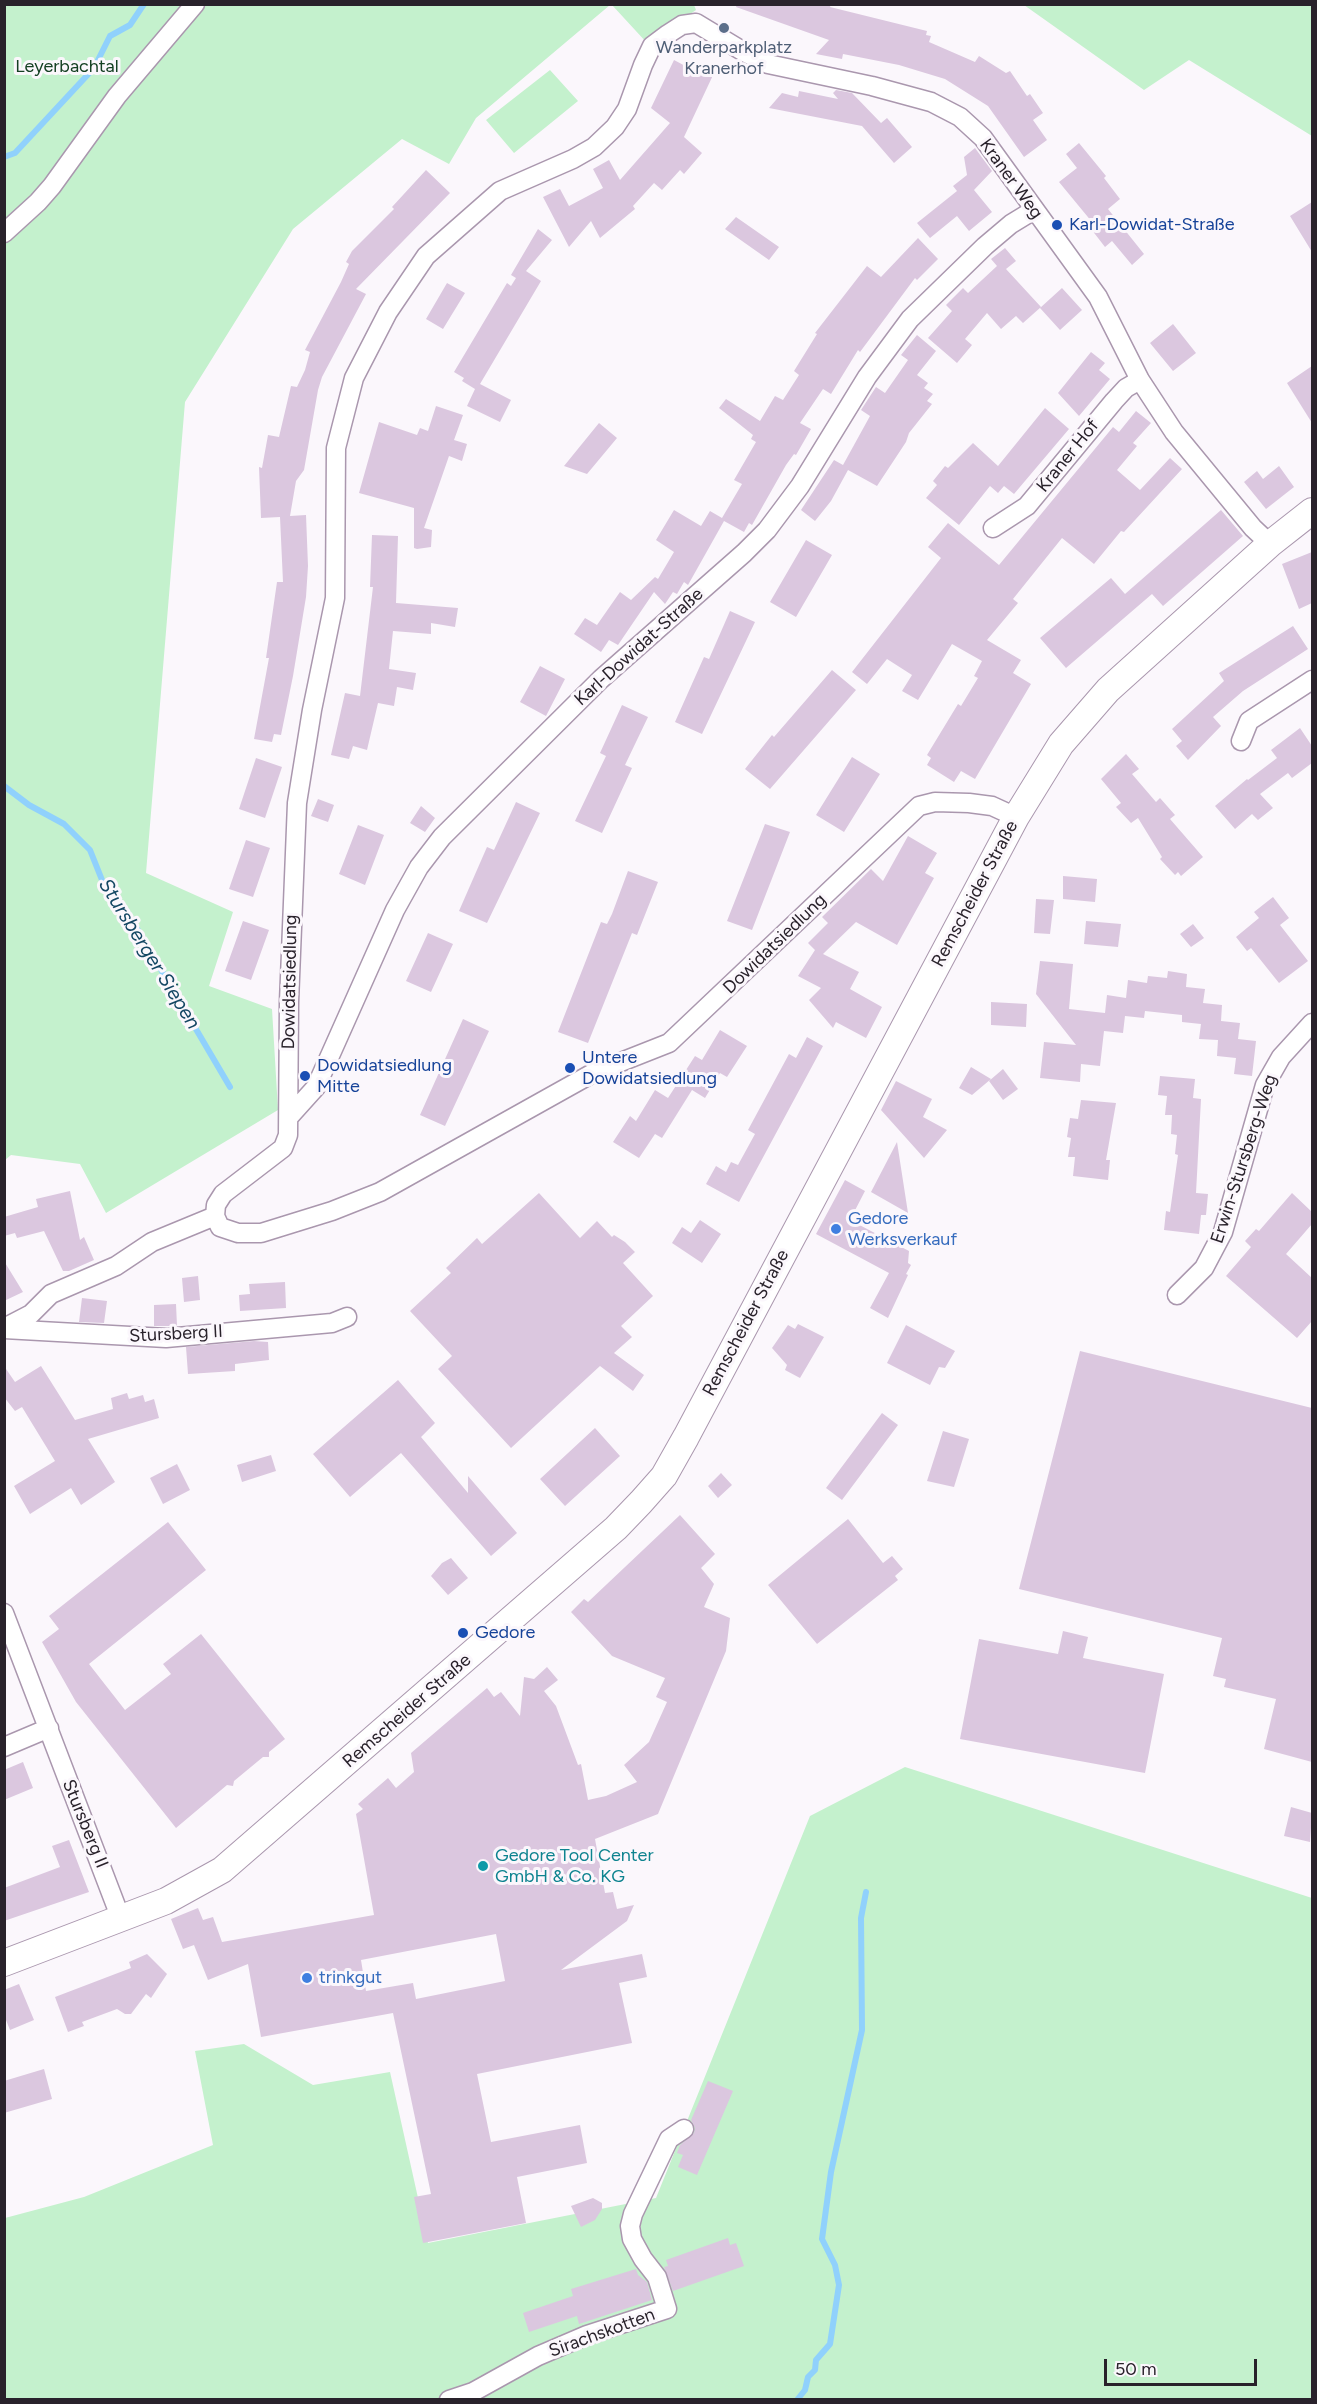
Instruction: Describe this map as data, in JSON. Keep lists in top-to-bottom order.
{
  "streets": {
    "main road": ["Remscheider Straße"],
    "street": [
      "Kraner Weg",
      "Kraner Hof",
      "Karl-Dowidat-Straße",
      "Dowidatsiedlung",
      "Erwin-Stursberg-Weg",
      "Stursberg II",
      "Sirachskotten"
    ]
  },
  "crossings": [
    ["Kraner Weg", "Kraner Hof"],
    ["Kraner Weg", "Karl-Dowidat-Straße"],
    ["Kraner Weg", "Remscheider Straße"],
    ["Kraner Weg", "Dowidatsiedlung"],
    ["Karl-Dowidat-Straße", "Dowidatsiedlung"],
    ["Remscheider Straße", "Dowidatsiedlung"],
    ["Remscheider Straße", "Stursberg II"],
    ["Dowidatsiedlung", "Stursberg II"]
  ],
  "water": ["Stursberger Siepen"],
  "parks": ["Leyerbachtal"],
  "places": [
    "Wanderparkplatz Kranerhof",
    "Karl-Dowidat-Straße",
    "Untere Dowidatsiedlung",
    "Dowidatsiedlung Mitte",
    "Gedore Werksverkauf",
    "Gedore",
    "Gedore Tool Center GmbH & Co. KG",
    "trinkgut"
  ],
  "scale_bar": "50 m"
}
